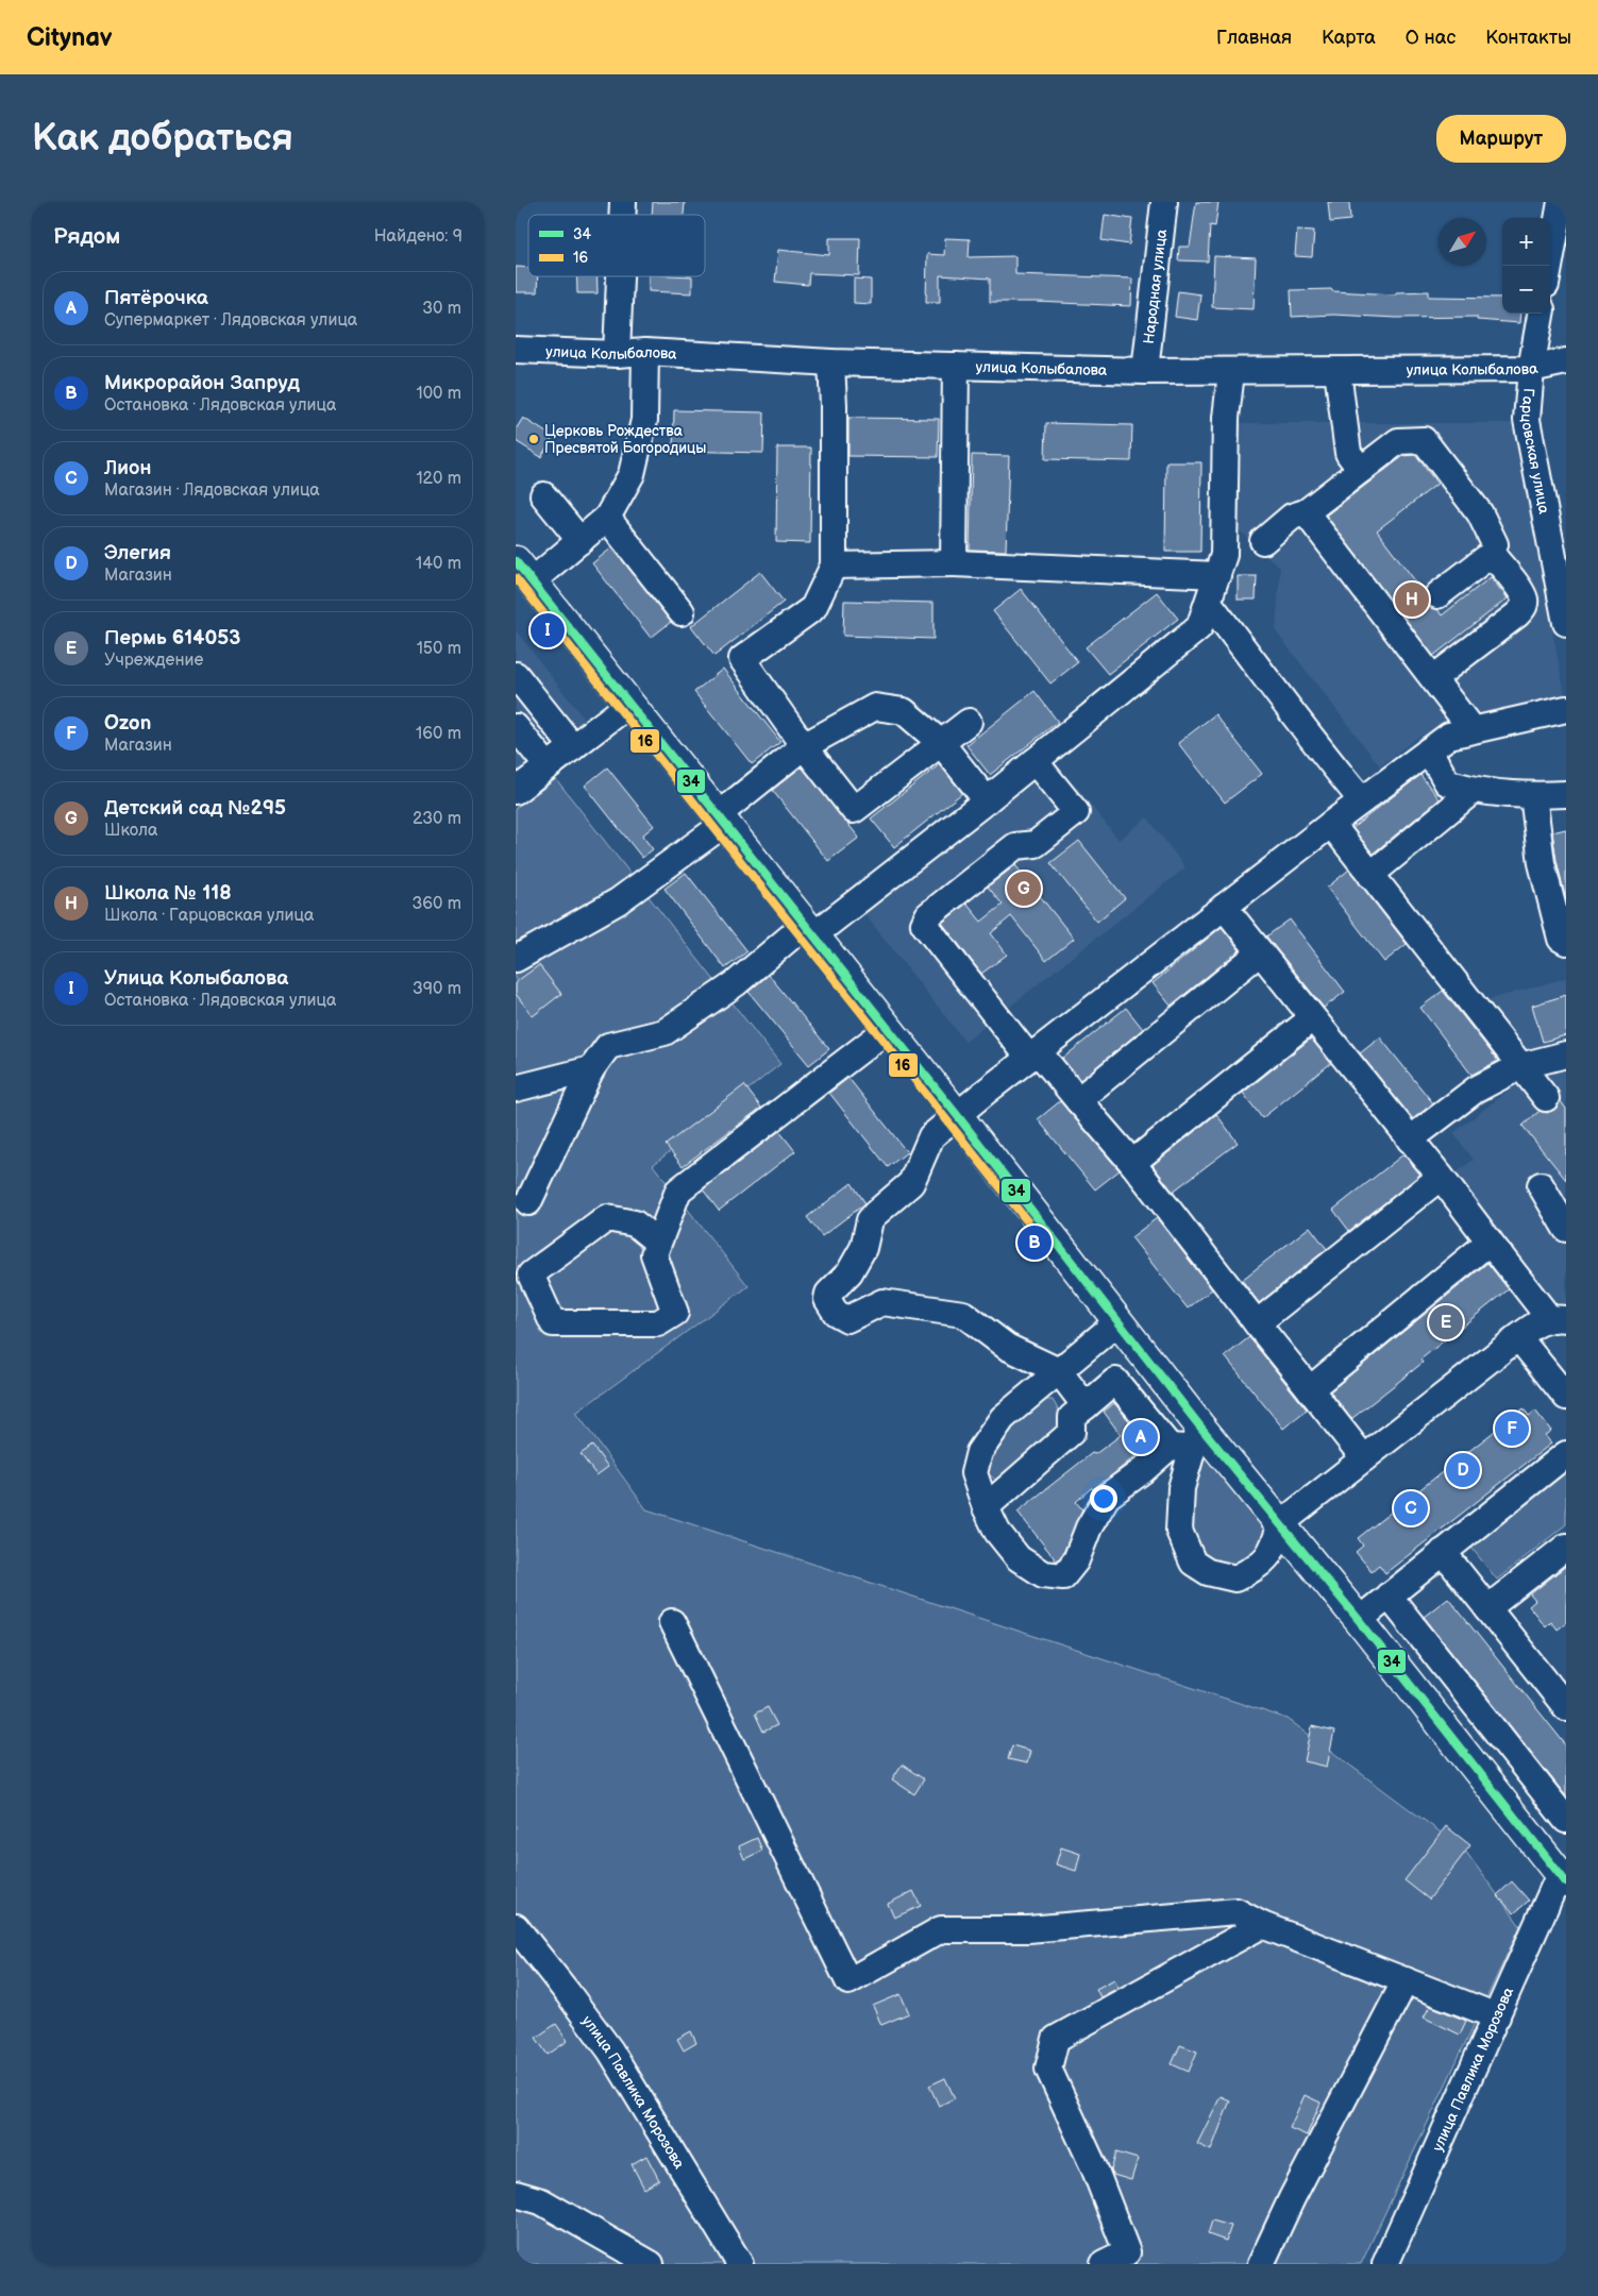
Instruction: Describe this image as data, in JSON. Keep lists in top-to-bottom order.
{
  "streets": {
    "street": [
      "Народная улица",
      "улица Колыбалова",
      "Гарцовская улица",
      "улица Павлика Морозова"
    ]
  },
  "crossings": [
    ["Народная улица", "улица Колыбалова"],
    ["улица Колыбалова", "Гарцовская улица"]
  ],
  "places": ["Церковь Рождества Пресвятой Богородицы"],
  "lines": ["transit line 34", "transit line 16"],
  "legend": ["34", "16"],
  "north": "top right",
  "page": {
    "header": "Citynav",
    "nav": [
      "Главная",
      "Карта",
      "О нас",
      "Контакты"
    ],
    "buttons": "Маршрут",
    "title": "Как добраться",
    "heading": ["Рядом", "Найдено: 9"],
    "map_buttons": ["+", "−"],
    "list": [
      {
        "mark": "A",
        "name": "Пятёрочка",
        "note": "Супермаркет · Лядовская улица",
        "value": "30 m"
      },
      {
        "mark": "B",
        "name": "Микрорайон Запруд",
        "note": "Остановка · Лядовская улица",
        "value": "100 m"
      },
      {
        "mark": "C",
        "name": "Лион",
        "note": "Магазин · Лядовская улица",
        "value": "120 m"
      },
      {
        "mark": "D",
        "name": "Элегия",
        "note": "Магазин",
        "value": "140 m"
      },
      {
        "mark": "E",
        "name": "Пермь 614053",
        "note": "Учреждение",
        "value": "150 m"
      },
      {
        "mark": "F",
        "name": "Ozon",
        "note": "Магазин",
        "value": "160 m"
      },
      {
        "mark": "G",
        "name": "Детский сад №295",
        "note": "Школа",
        "value": "230 m"
      },
      {
        "mark": "H",
        "name": "Школа № 118",
        "note": "Школа · Гарцовская улица",
        "value": "360 m"
      },
      {
        "mark": "I",
        "name": "Улица Колыбалова",
        "note": "Остановка · Лядовская улица",
        "value": "390 m"
      }
    ],
    "pins": [
      "H",
      "I",
      "G",
      "B",
      "E",
      "F",
      "A",
      "D",
      "C"
    ]
  }
}
